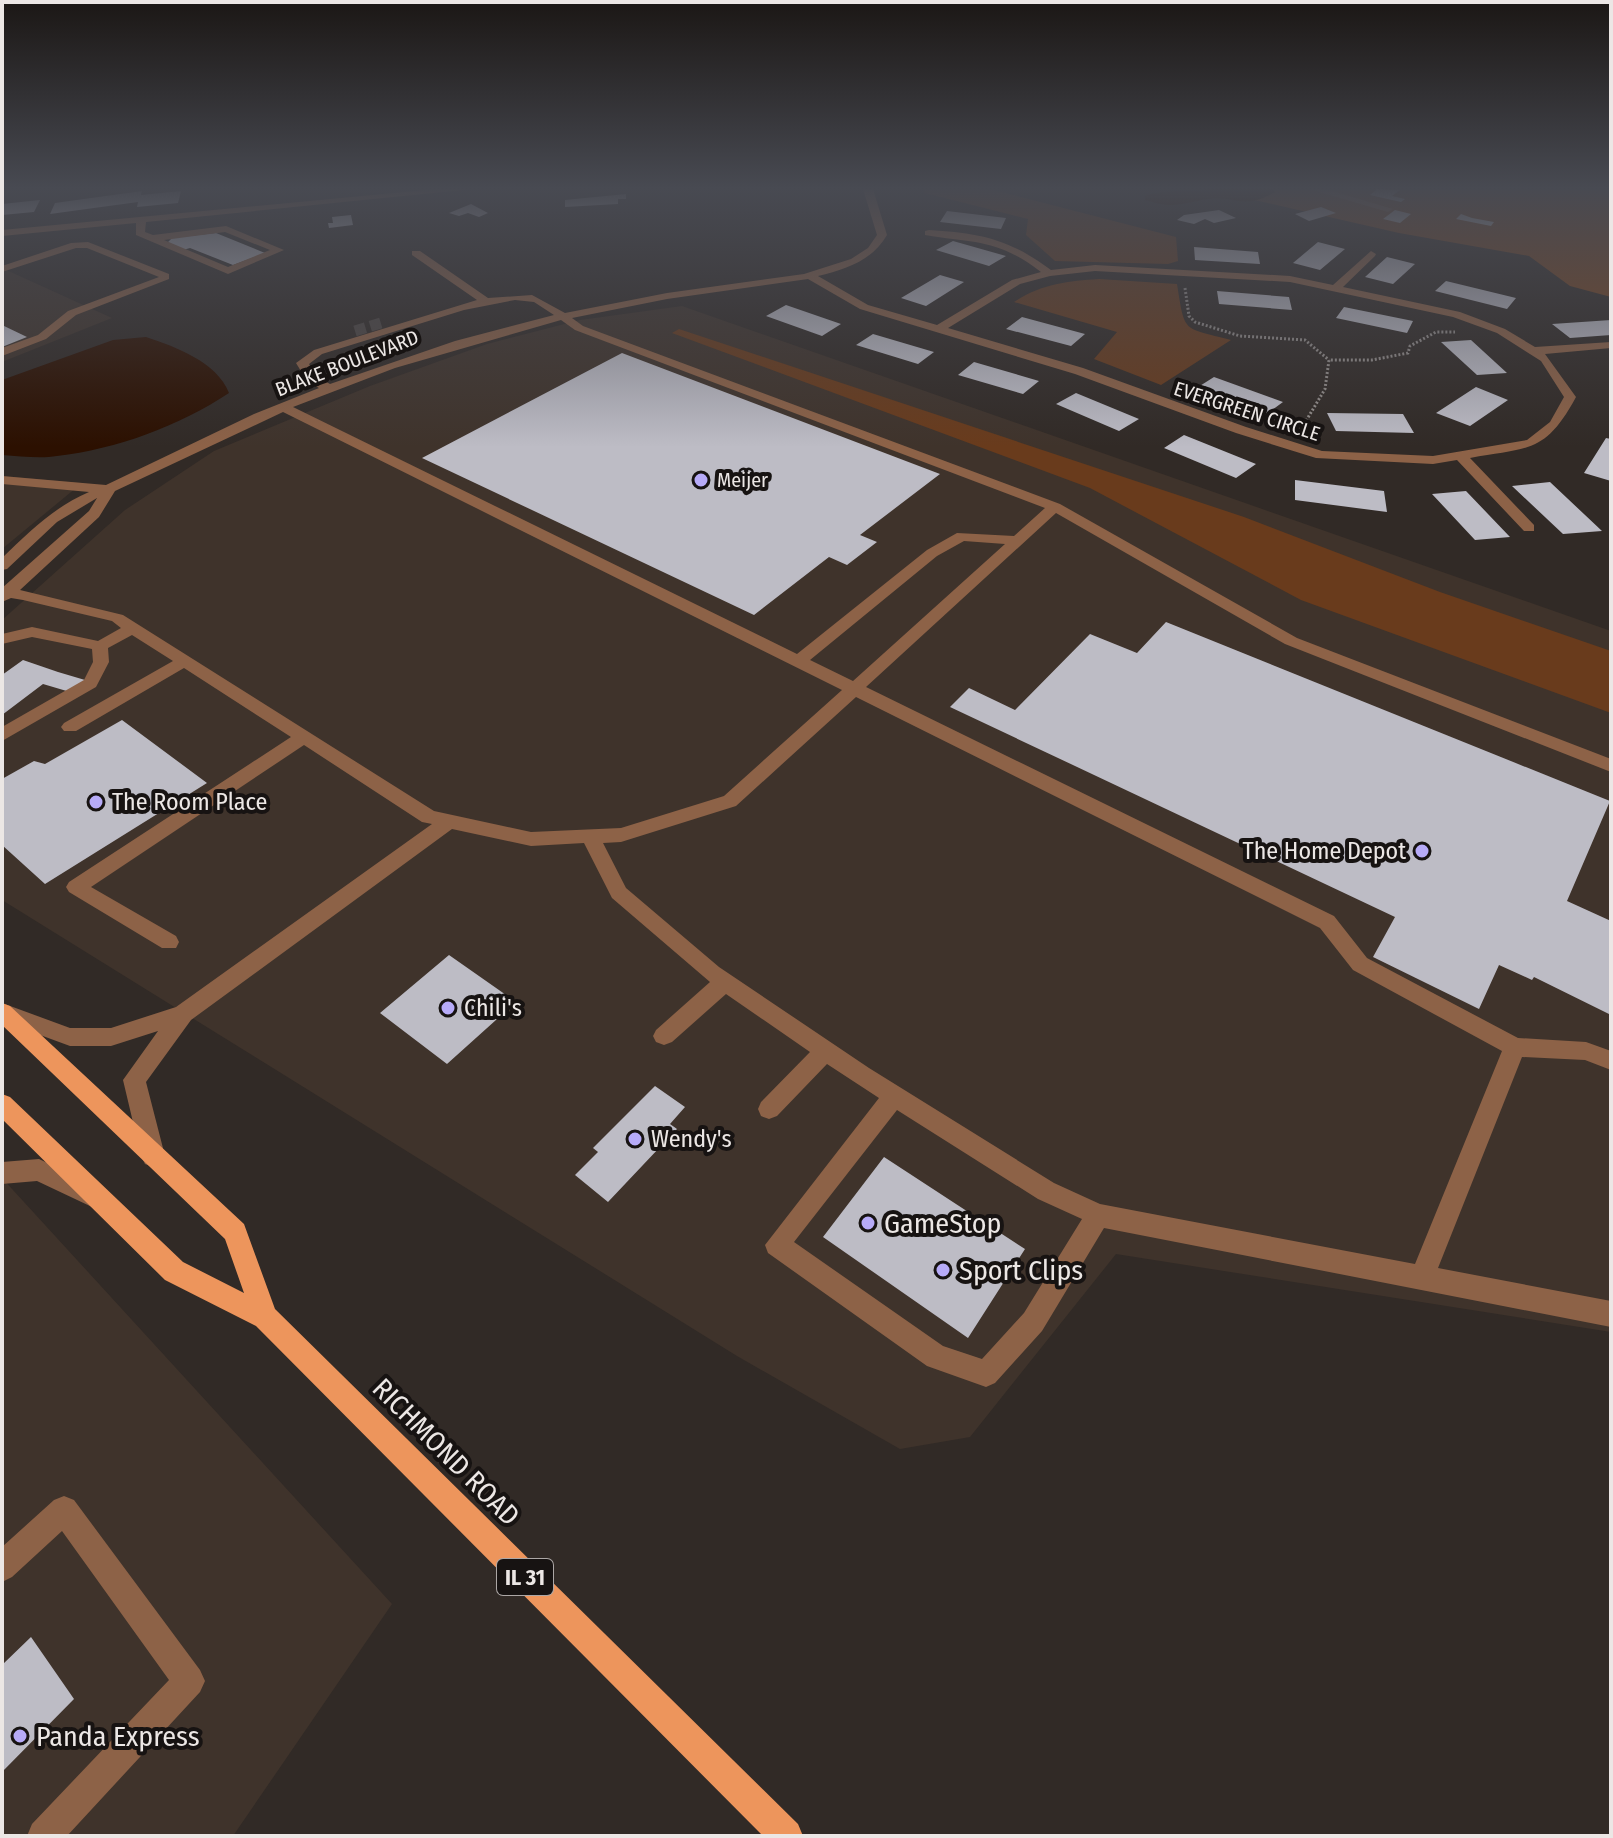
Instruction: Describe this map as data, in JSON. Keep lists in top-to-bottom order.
{
  "streets": {
    "main road": ["RICHMOND ROAD", "IL 31"],
    "street": ["BLAKE BOULEVARD", "EVERGREEN CIRCLE"]
  },
  "crossings": [
    ["BLAKE BOULEVARD", "EVERGREEN CIRCLE"]
  ],
  "places": [
    "Meijer",
    "The Room Place",
    "The Home Depot",
    "Chili's",
    "Wendy's",
    "GameStop",
    "Sport Clips",
    "Panda Express"
  ]
}
